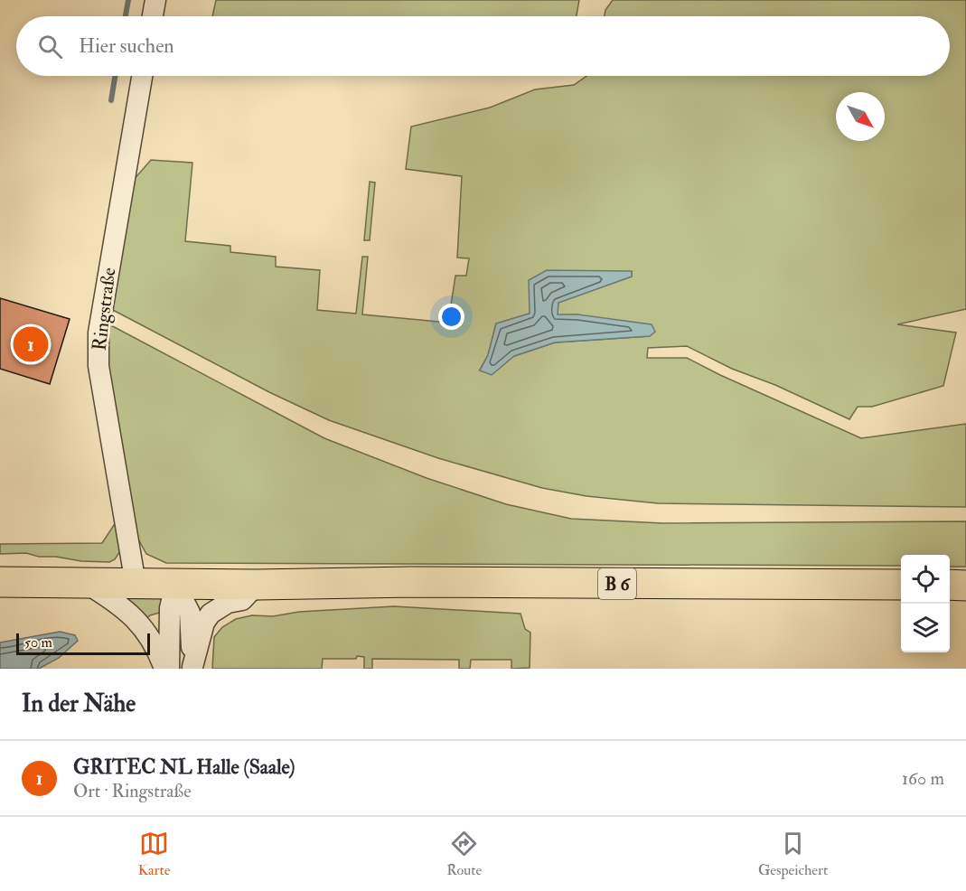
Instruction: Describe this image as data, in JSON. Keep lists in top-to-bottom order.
{
  "streets": {
    "main road": ["B 6"],
    "street": ["Ringstraße"]
  },
  "crossings": [
    ["Ringstraße", "B 6"]
  ],
  "scale_bar": "50 m",
  "north": "bottom right",
  "page": {
    "search": "Hier suchen",
    "pins": "1",
    "scale": "50 m",
    "heading": "In der Nähe",
    "list": [
      {
        "mark": "1",
        "name": "GRITEC NL Halle (Saale)",
        "note": "Ort · Ringstraße",
        "value": "160 m"
      }
    ],
    "nav": ["Karte", "Route", "Gespeichert"]
  }
}
